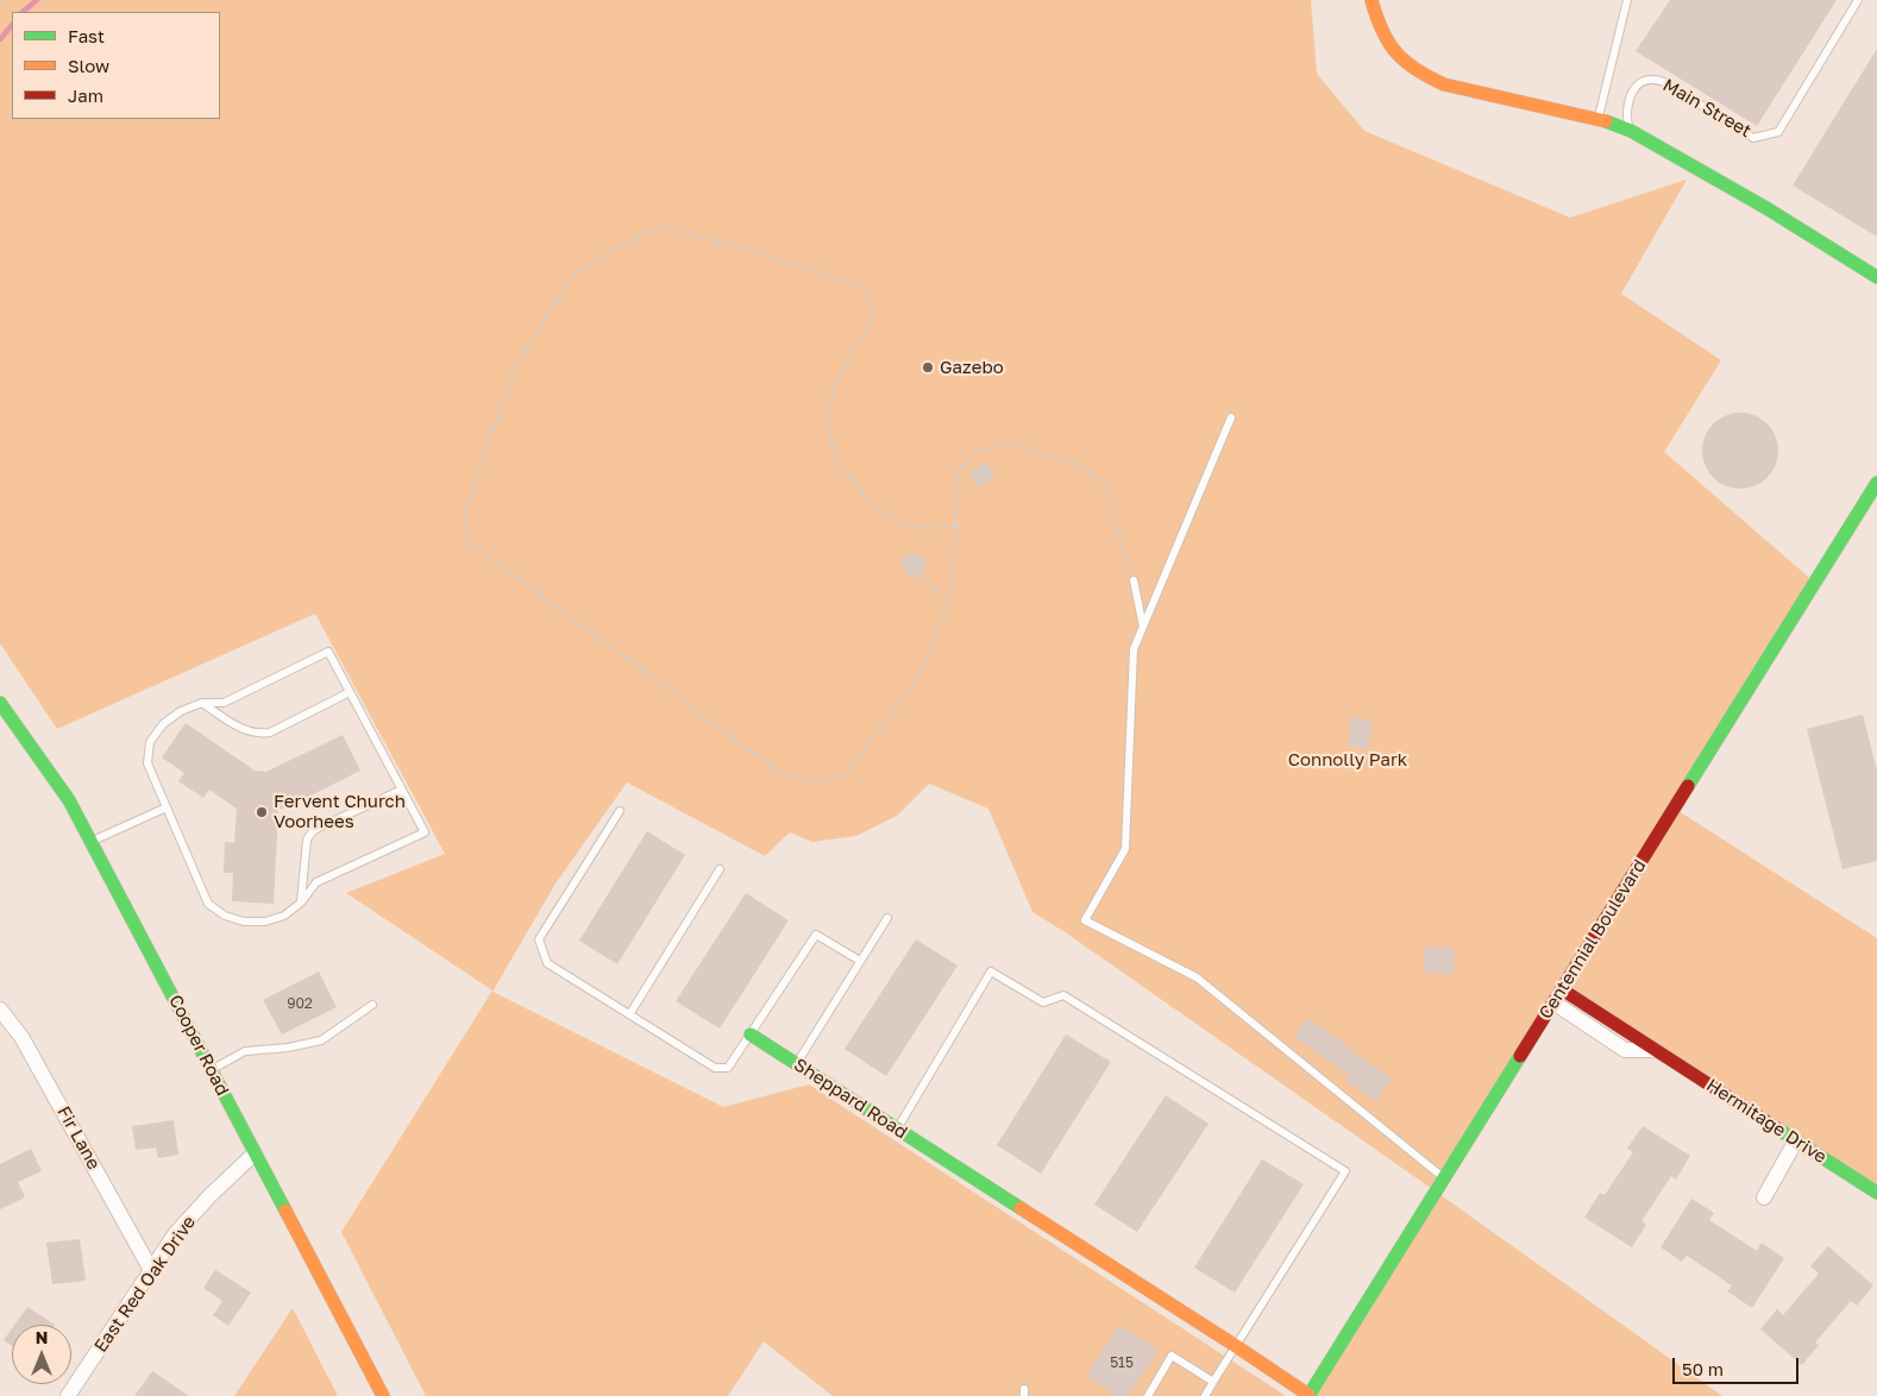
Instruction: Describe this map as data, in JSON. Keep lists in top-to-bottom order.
{
  "streets": {
    "street": [
      "Centennial Boulevard",
      "Cooper Road",
      "Sheppard Road",
      "Hermitage Drive",
      "Fir Lane",
      "East Red Oak Drive"
    ],
    "lane": ["Main Street"]
  },
  "crossings": [
    ["Centennial Boulevard", "Sheppard Road"],
    ["Centennial Boulevard", "Hermitage Drive"],
    ["Cooper Road", "East Red Oak Drive"],
    ["Fir Lane", "East Red Oak Drive"]
  ],
  "parks": ["Connolly Park"],
  "places": ["Gazebo", "Fervent Church Voorhees"],
  "house_numbers": ["902", "515"],
  "legend": ["Fast", "Slow", "Jam"],
  "scale_bar": "50 m",
  "north": "top"
}
